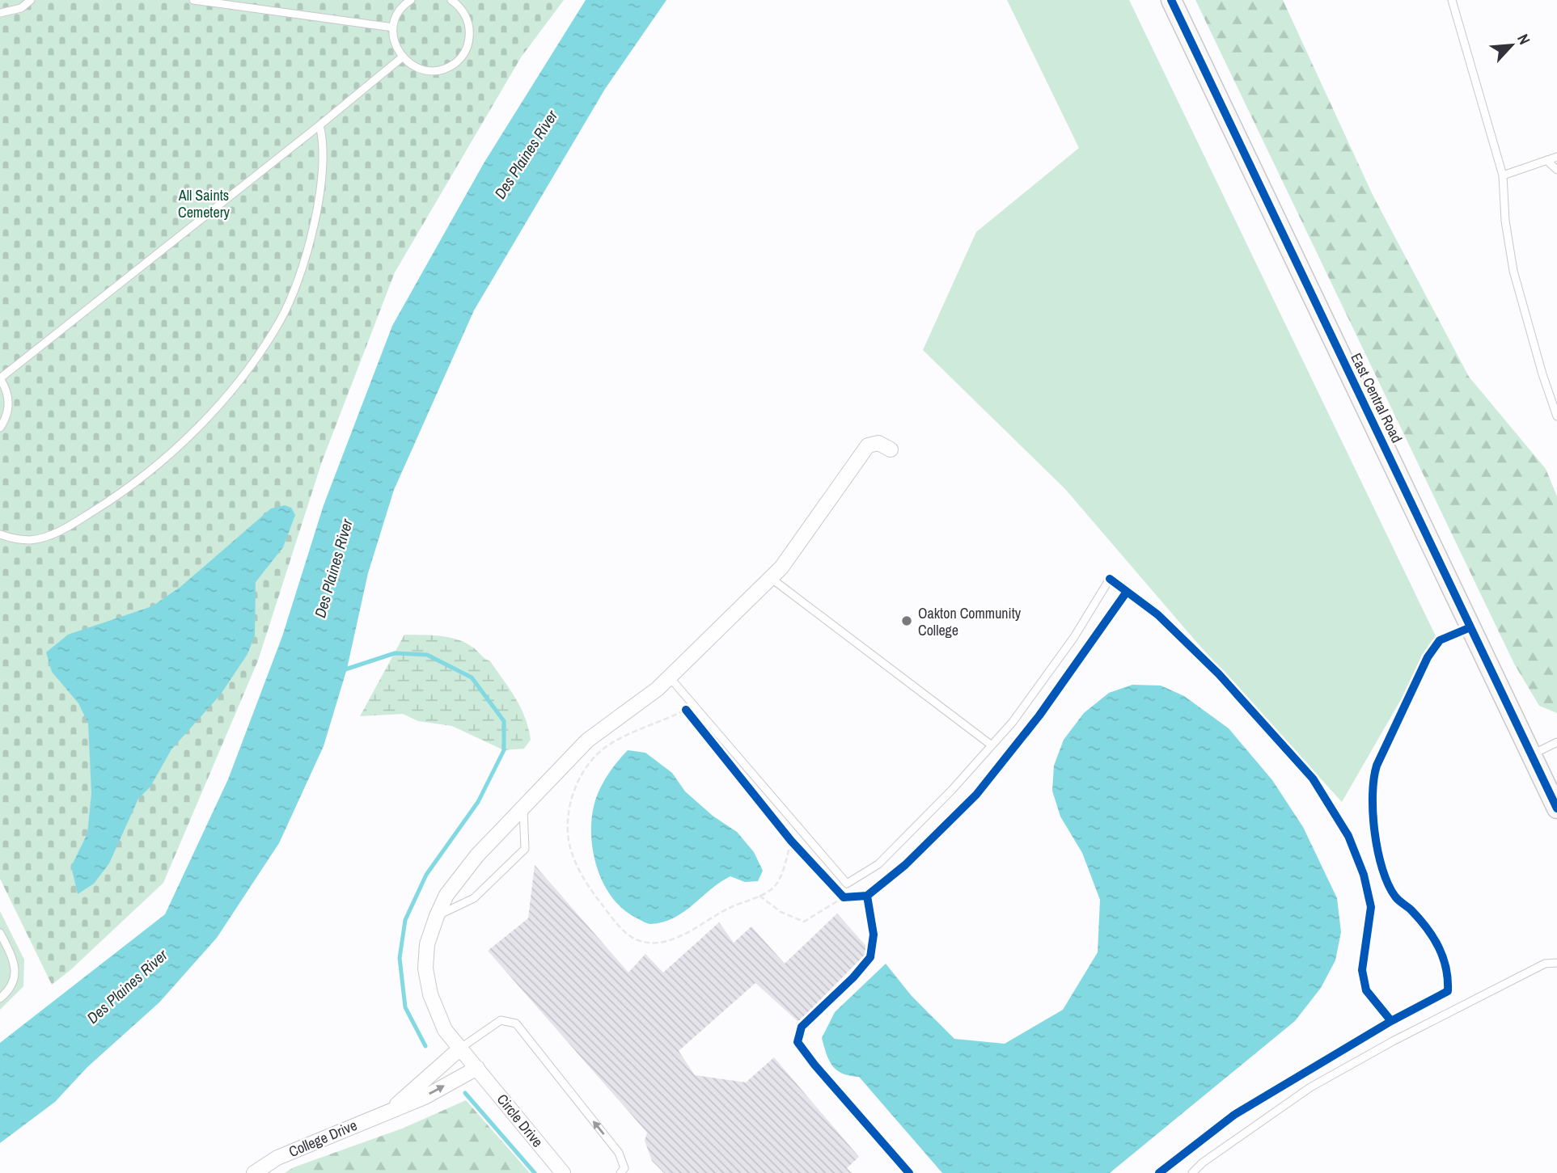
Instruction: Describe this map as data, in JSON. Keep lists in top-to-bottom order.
{
  "streets": {
    "main road": ["East Central Road"],
    "street": ["Circle Drive", "College Drive"]
  },
  "crossings": [
    ["Circle Drive", "College Drive"]
  ],
  "water": ["Des Plaines River"],
  "parks": ["All Saints Cemetery"],
  "places": ["Oakton Community College"],
  "north": "top right"
}
